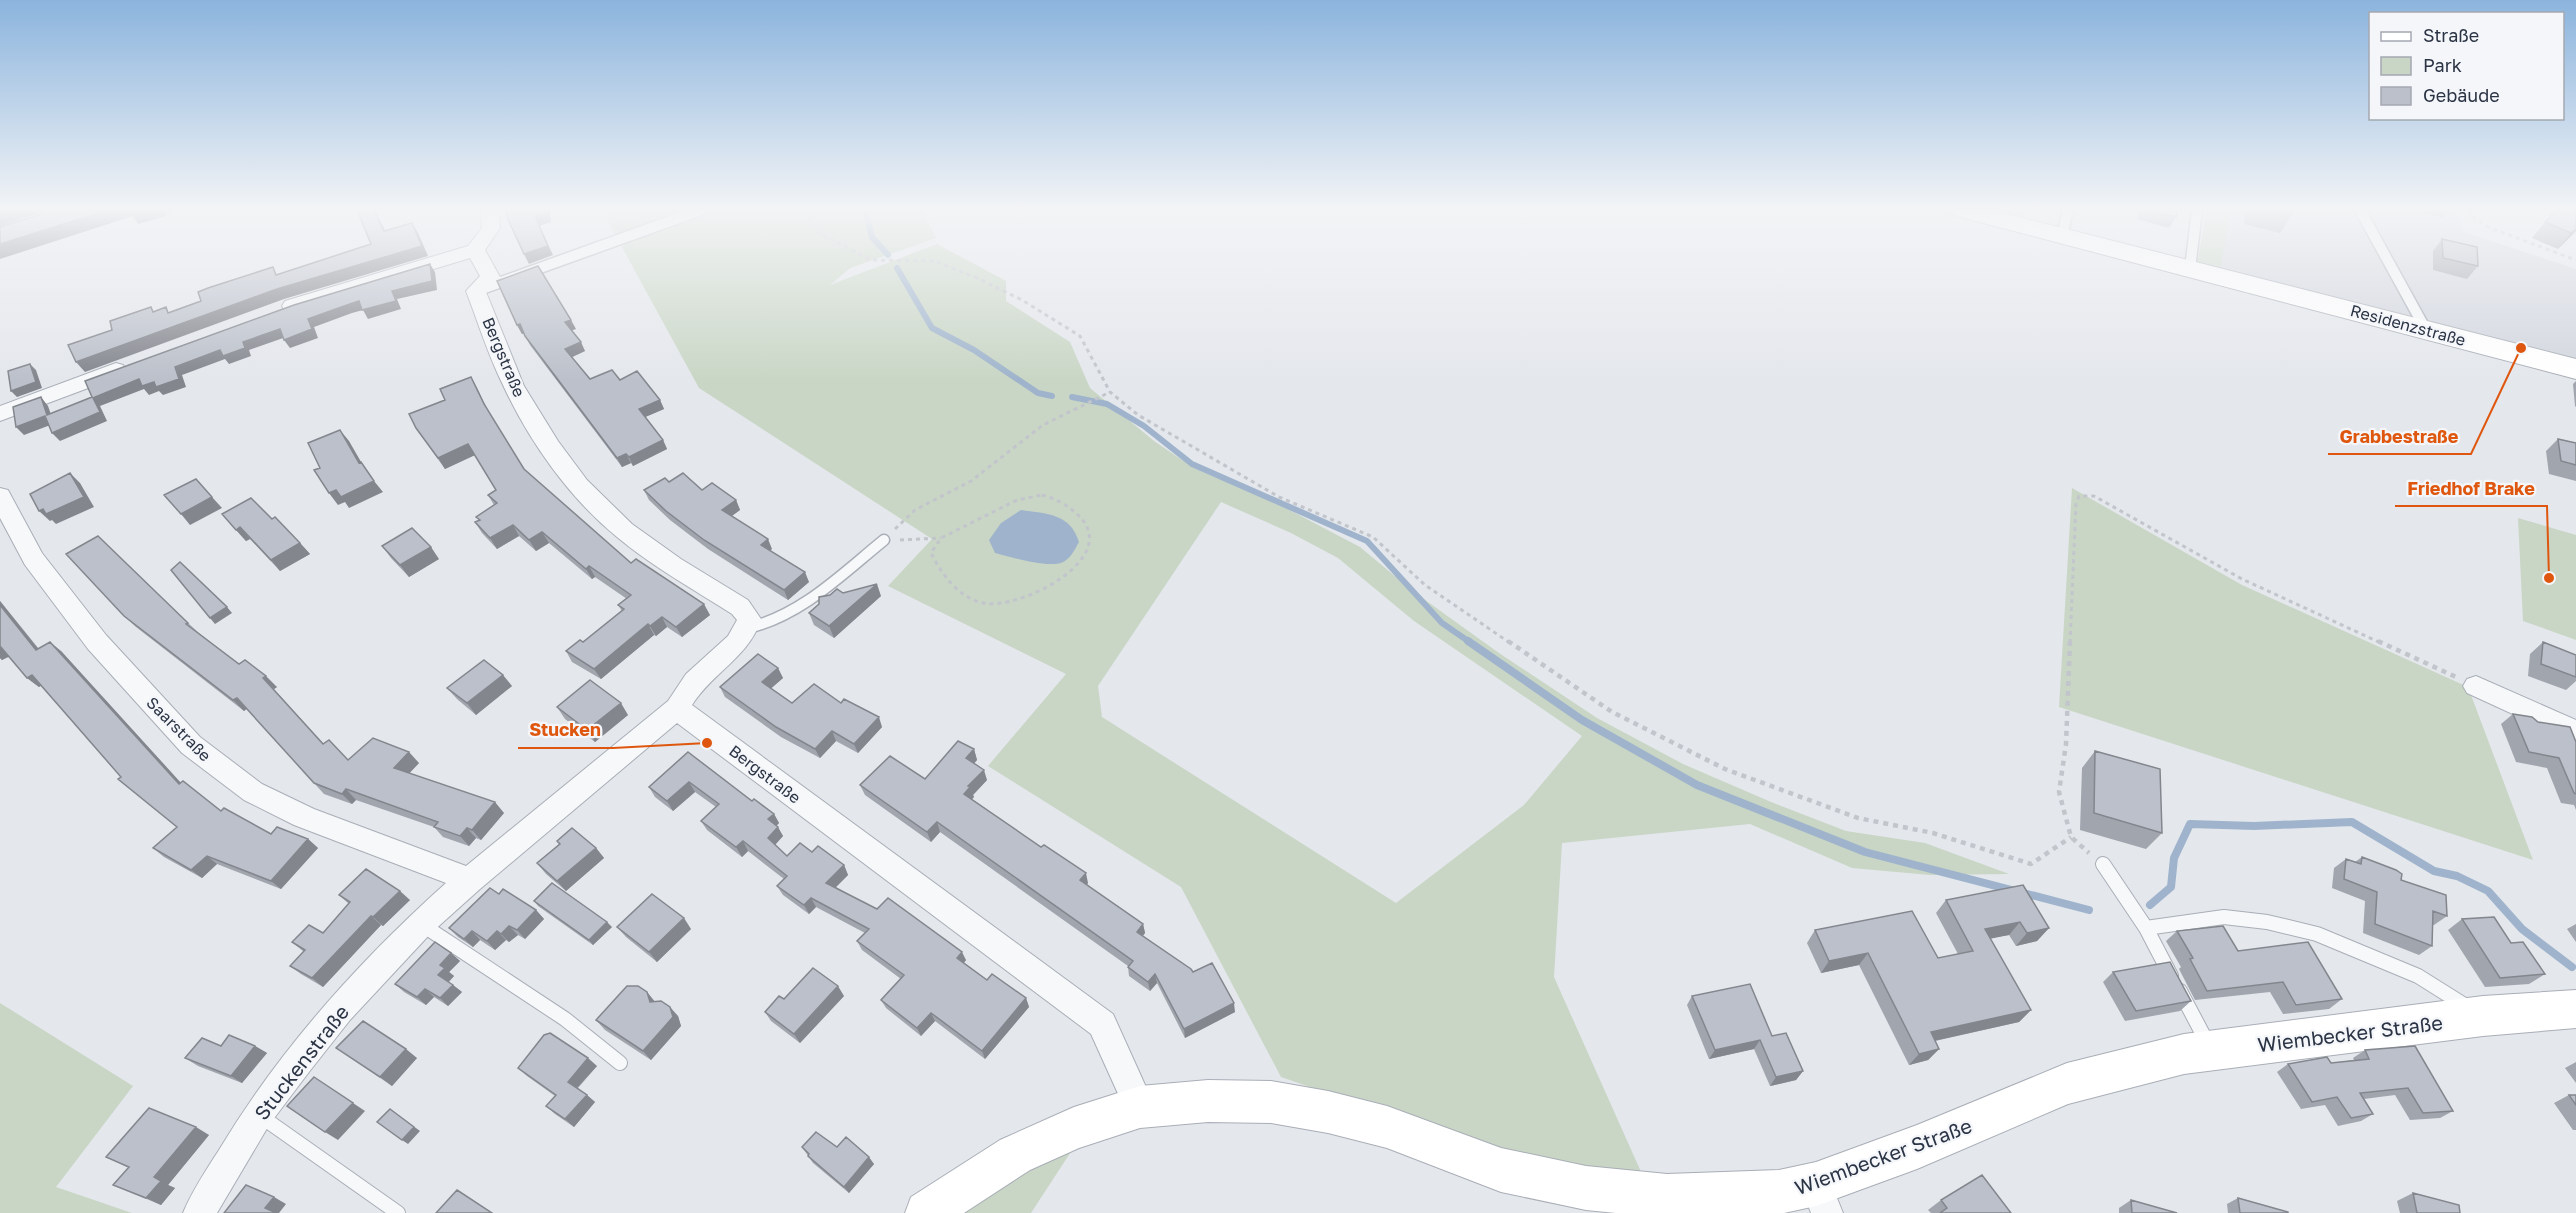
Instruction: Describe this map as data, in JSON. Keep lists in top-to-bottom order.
{
  "streets": {
    "street": [
      "Residenzstraße",
      "Bergstraße",
      "Saarstraße",
      "Wiembecker Straße",
      "Stuckenstraße"
    ]
  },
  "crossings": [
    ["Bergstraße", "Wiembecker Straße"],
    ["Bergstraße", "Stuckenstraße"],
    ["Saarstraße", "Stuckenstraße"]
  ],
  "places": ["Grabbestraße", "Friedhof Brake", "Stucken"],
  "legend": ["Straße", "Park", "Gebäude"]
}
